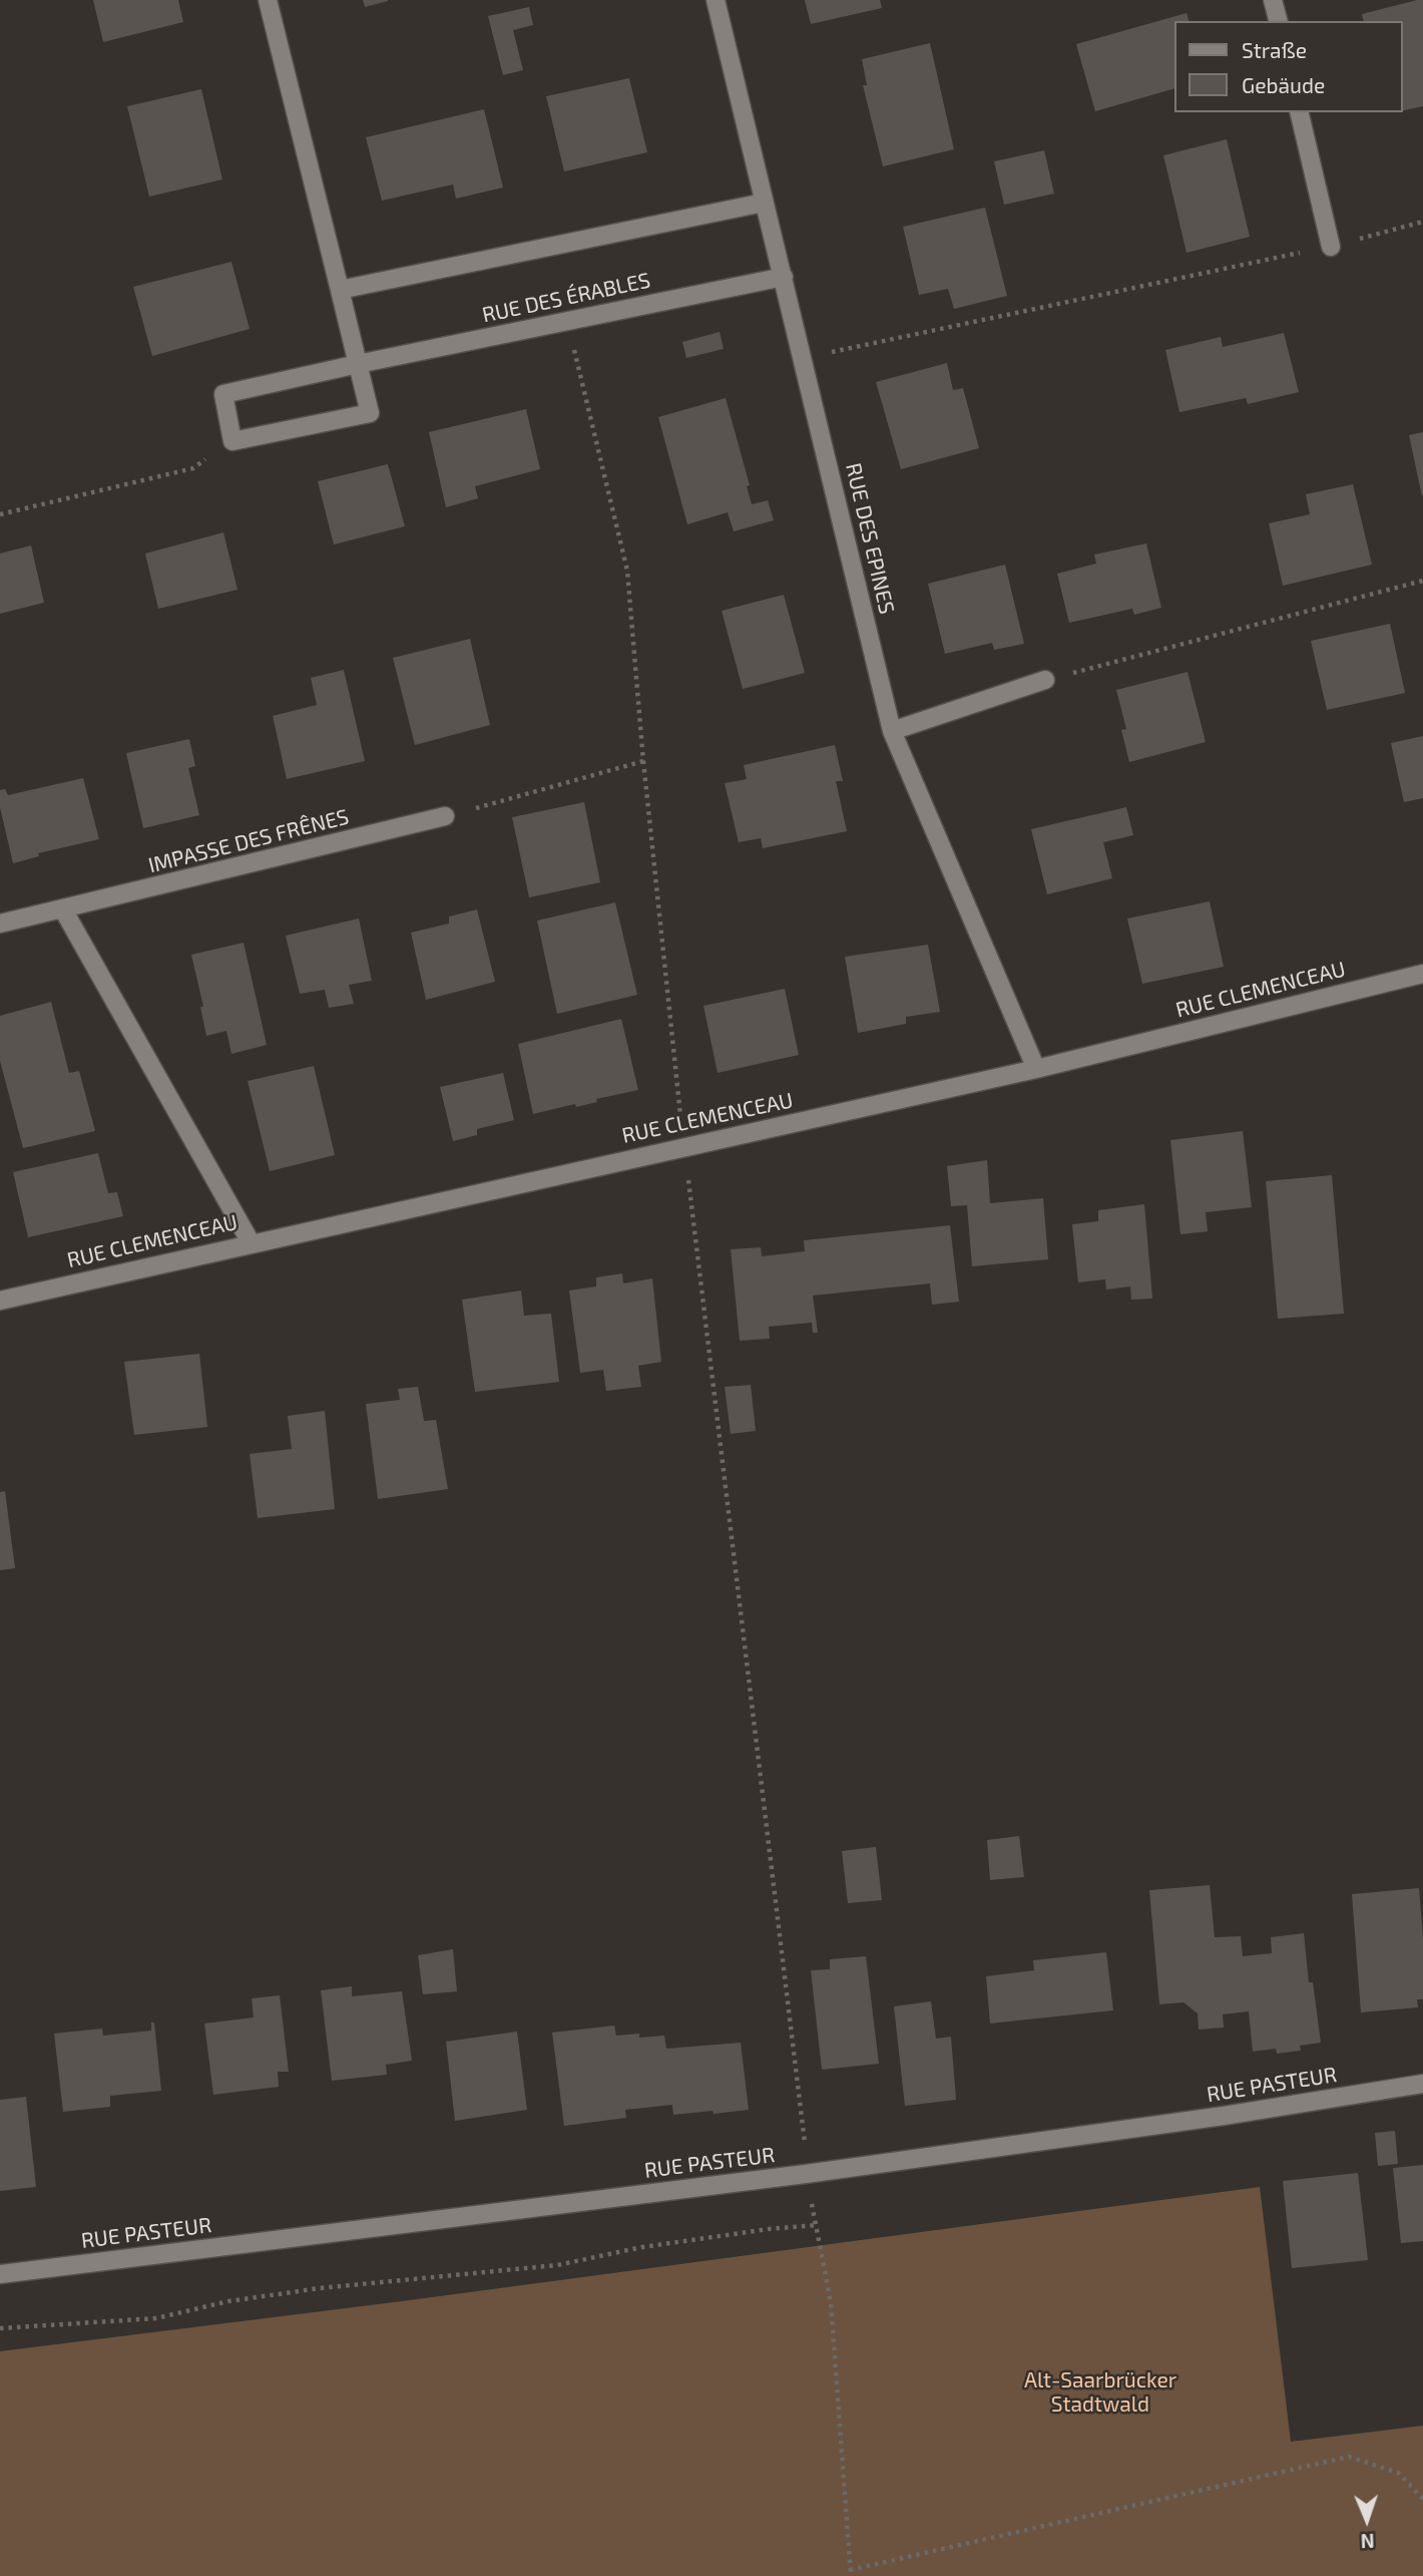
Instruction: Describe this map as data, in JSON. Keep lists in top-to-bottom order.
{
  "streets": {
    "street": [
      "RUE DES ÉRABLES",
      "RUE DES EPINES",
      "IMPASSE DES FRÊNES",
      "RUE CLEMENCEAU",
      "RUE PASTEUR"
    ]
  },
  "crossings": [
    ["RUE DES ÉRABLES", "RUE DES EPINES"],
    ["RUE DES EPINES", "RUE CLEMENCEAU"]
  ],
  "parks": ["Alt-Saarbrücker Stadtwald"],
  "legend": ["Straße", "Gebäude"],
  "north": "bottom"
}
